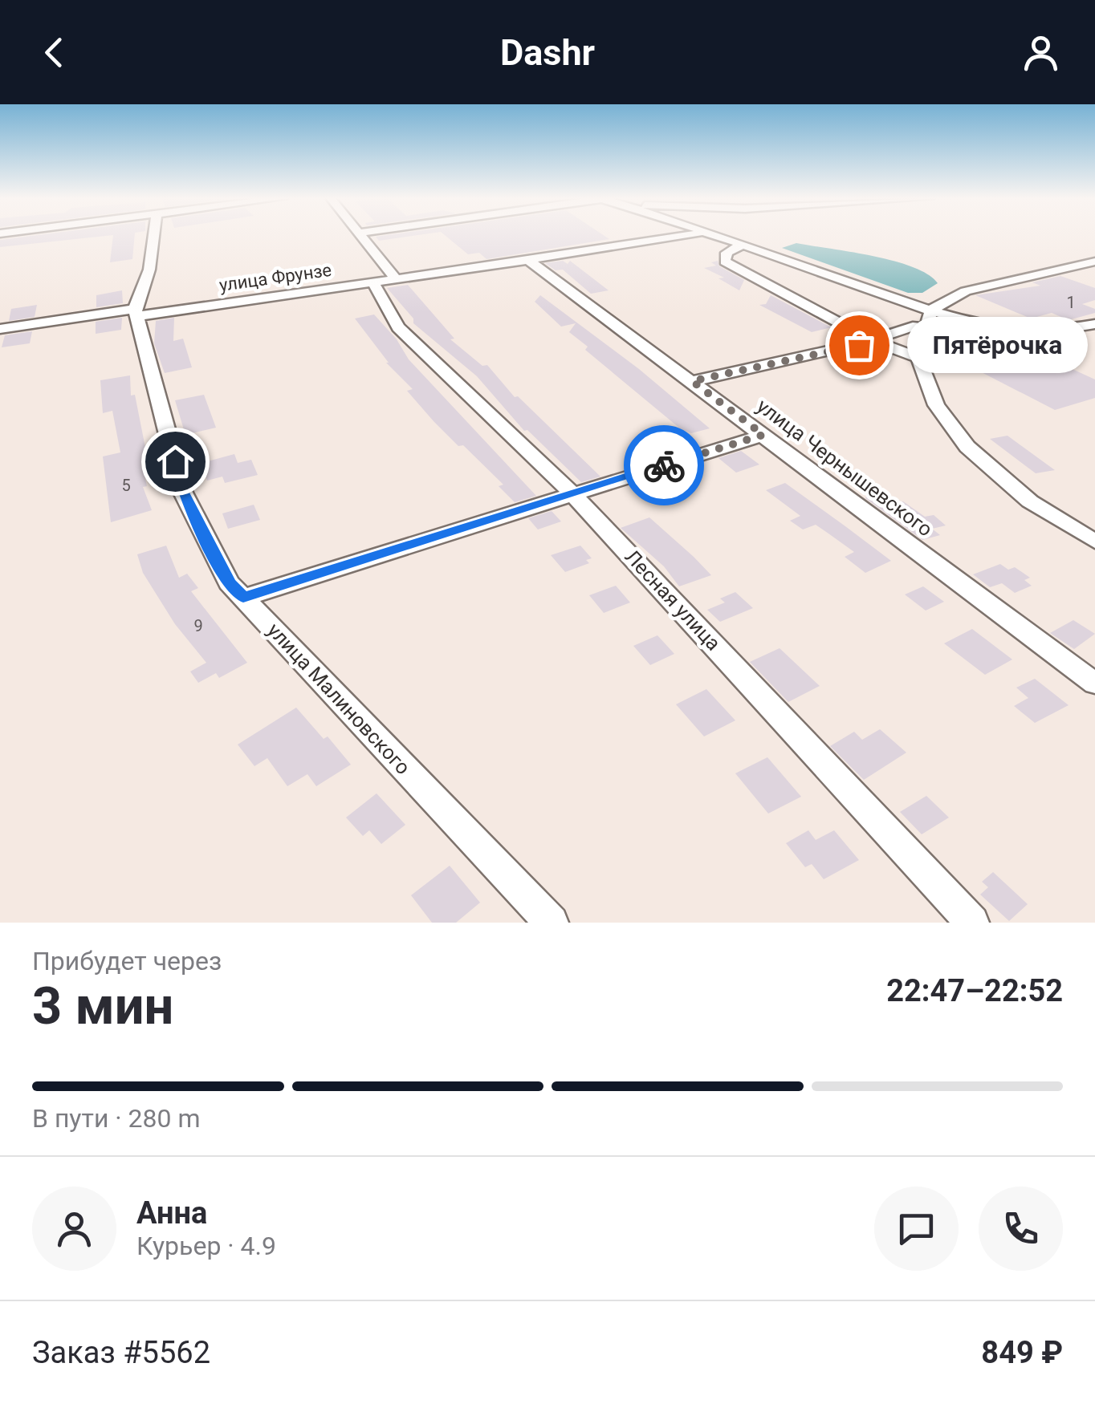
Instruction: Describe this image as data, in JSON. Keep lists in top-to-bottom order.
{
  "streets": {
    "street": [
      "улица Фрунзе",
      "улица Чернышевского",
      "Лесная улица",
      "улица Малиновского"
    ]
  },
  "crossings": [
    ["улица Фрунзе", "улица Чернышевского"],
    ["улица Фрунзе", "Лесная улица"],
    ["улица Фрунзе", "улица Малиновского"]
  ],
  "places": ["Пятёрочка"],
  "house_numbers": ["1", "5", "9"],
  "page": {
    "header": "Dashr",
    "bubble": "Пятёрочка",
    "heading": ["3 мин", "Прибудет через", "22:47–22:52"],
    "panel": [
      "Анна",
      "Курьер · 4.9",
      "Заказ #5562",
      "849 ₽"
    ],
    "bar": "В пути · 280 m"
  }
}
